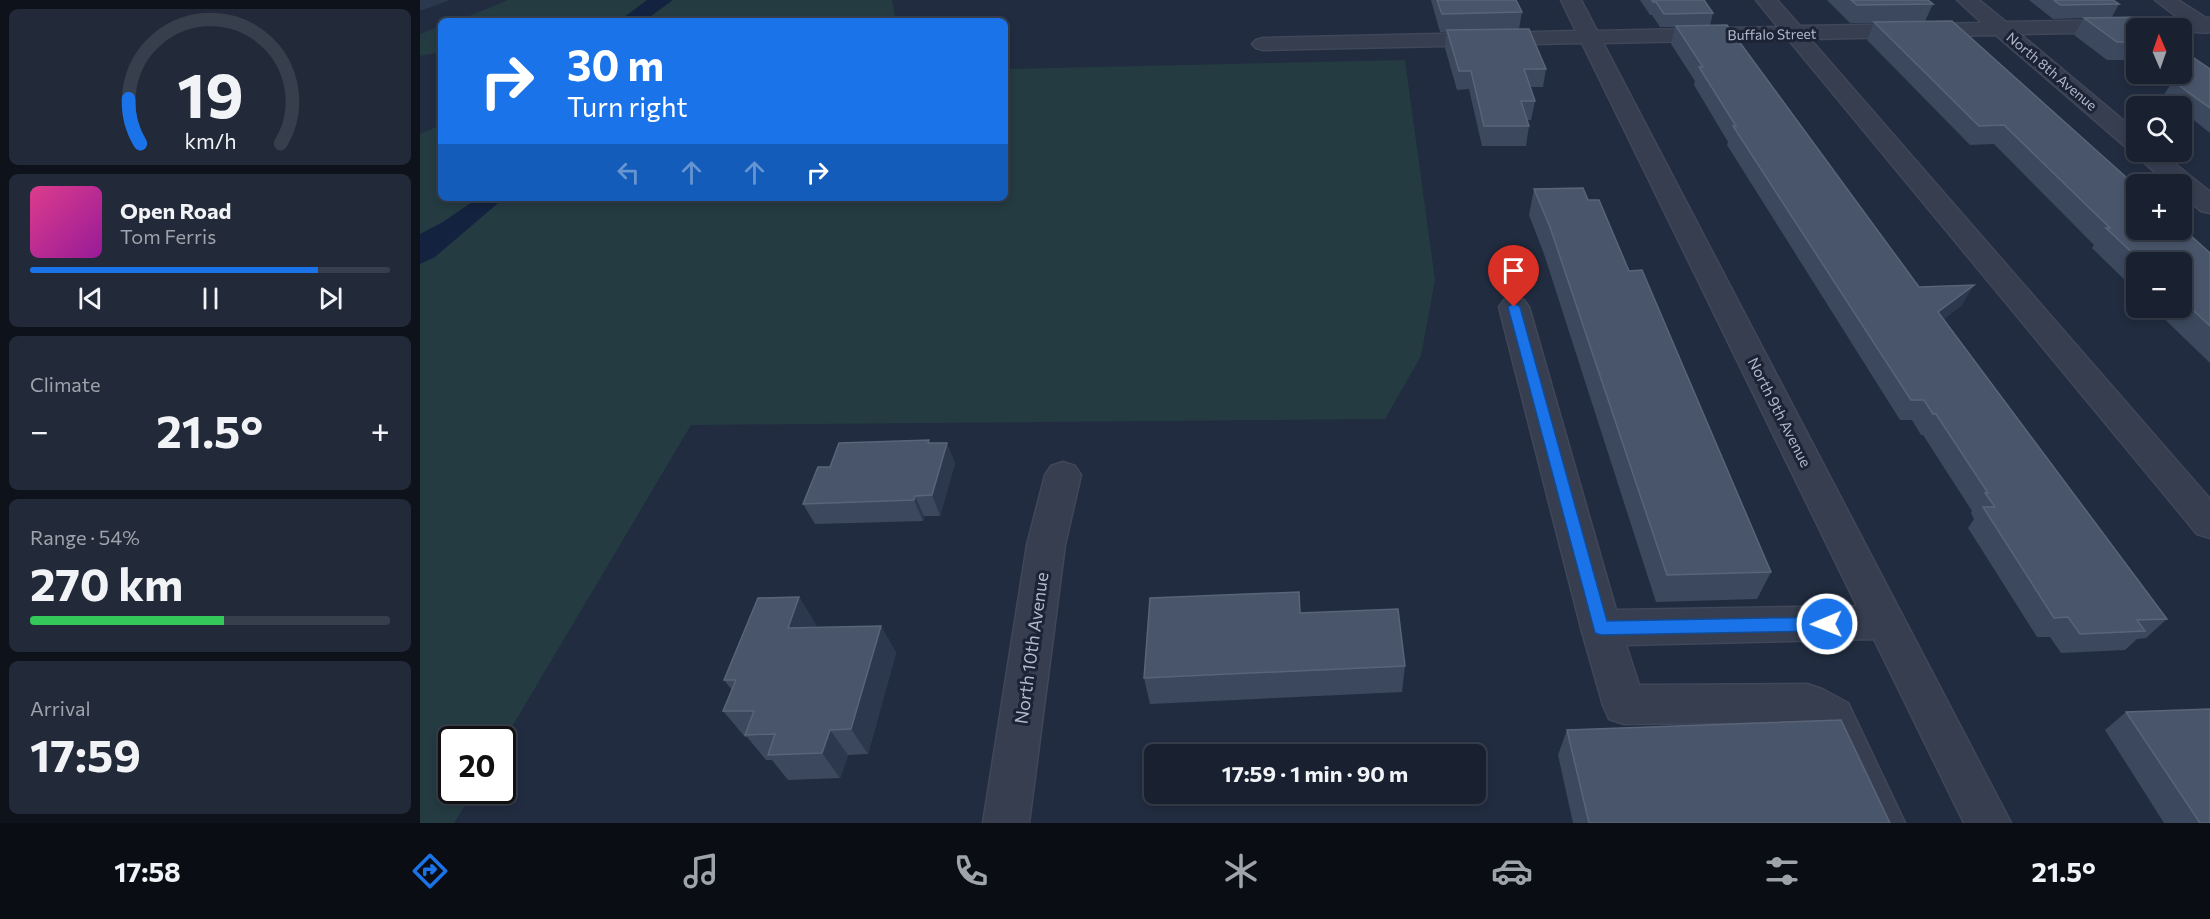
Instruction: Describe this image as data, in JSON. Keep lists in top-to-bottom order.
{
  "streets": {
    "street": [
      "Buffalo Street",
      "North 8th Avenue",
      "North 9th Avenue",
      "North 10th Avenue"
    ]
  },
  "crossings": [
    ["Buffalo Street", "North 8th Avenue"],
    ["Buffalo Street", "North 9th Avenue"]
  ],
  "north": "top",
  "page": {
    "map_buttons": ["+", "−"],
    "turn": ["30 m", "Turn right"],
    "song": ["Open Road", "Tom Ferris"],
    "tile": [
      "Climate",
      ["Range · 54%", "270 km"],
      ["Arrival", "17:59"]
    ],
    "heat": ["−", "21.5°", "+"],
    "limit": "20",
    "trip": "17:59 · 1 min · 90 m",
    "tabs": ["17:58", "21.5°"],
    "gauge": ["19", "km/h"]
  }
}
